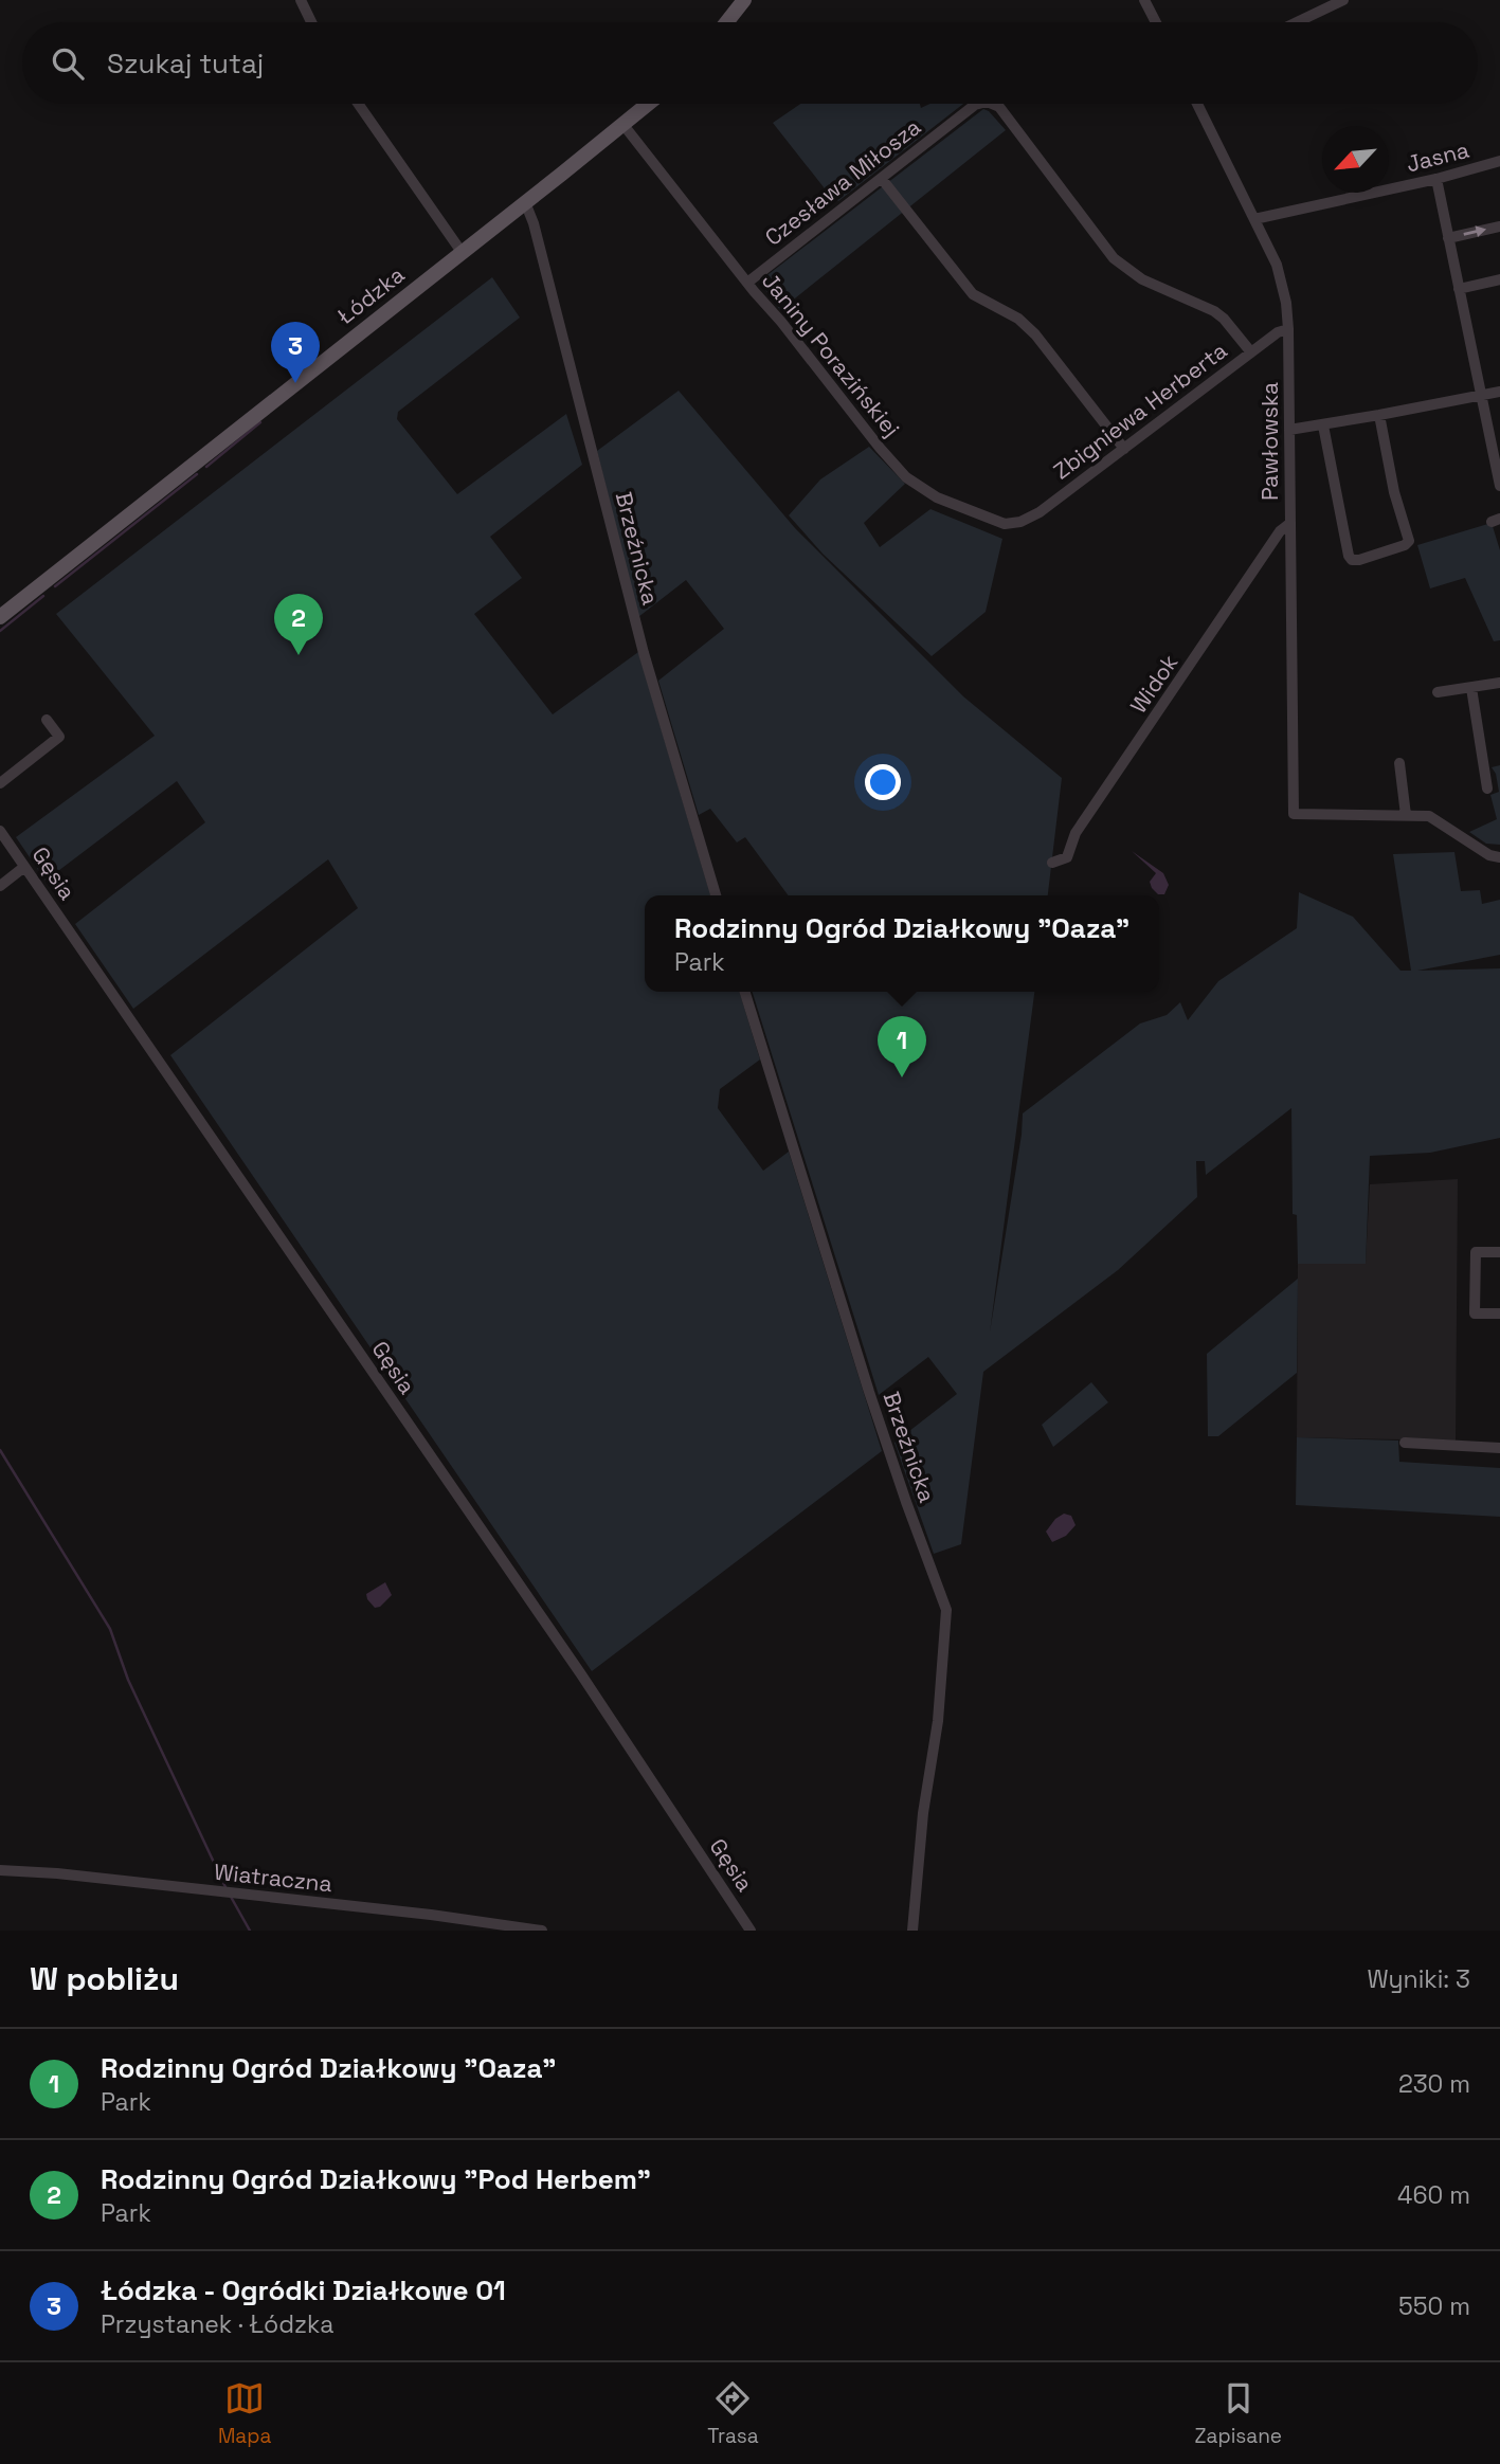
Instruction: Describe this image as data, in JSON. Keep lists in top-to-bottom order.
{
  "streets": {
    "main road": ["Łódzka"],
    "street": [
      "Jasna",
      "Czesława Miłosza",
      "Janiny Porazińskiej",
      "Zbigniewa Herberta",
      "Pawłowska",
      "Brzeźnicka",
      "Widok",
      "Gęsia",
      "Wiatraczna"
    ]
  },
  "crossings": [
    ["Jasna", "Pawłowska"],
    ["Czesława Miłosza", "Janiny Porazińskiej"],
    ["Czesława Miłosza", "Zbigniewa Herberta"],
    ["Łódzka", "Janiny Porazińskiej"],
    ["Łódzka", "Brzeźnicka"],
    ["Janiny Porazińskiej", "Zbigniewa Herberta"],
    ["Zbigniewa Herberta", "Pawłowska"],
    ["Pawłowska", "Widok"]
  ],
  "north": "bottom left",
  "page": {
    "search": "Szukaj tutaj",
    "pins": ["3", "2", "1"],
    "popup": ["Rodzinny Ogród Działkowy \"Oaza\"", "Park"],
    "heading": ["W pobliżu", "Wyniki: 3"],
    "list": [
      {
        "mark": "1",
        "name": "Rodzinny Ogród Działkowy \"Oaza\"",
        "note": "Park",
        "value": "230 m"
      },
      {
        "mark": "2",
        "name": "Rodzinny Ogród Działkowy \"Pod Herbem\"",
        "note": "Park",
        "value": "460 m"
      },
      {
        "mark": "3",
        "name": "Łódzka - Ogródki Działkowe 01",
        "note": "Przystanek · Łódzka",
        "value": "550 m"
      }
    ],
    "nav": ["Mapa", "Trasa", "Zapisane"]
  }
}
